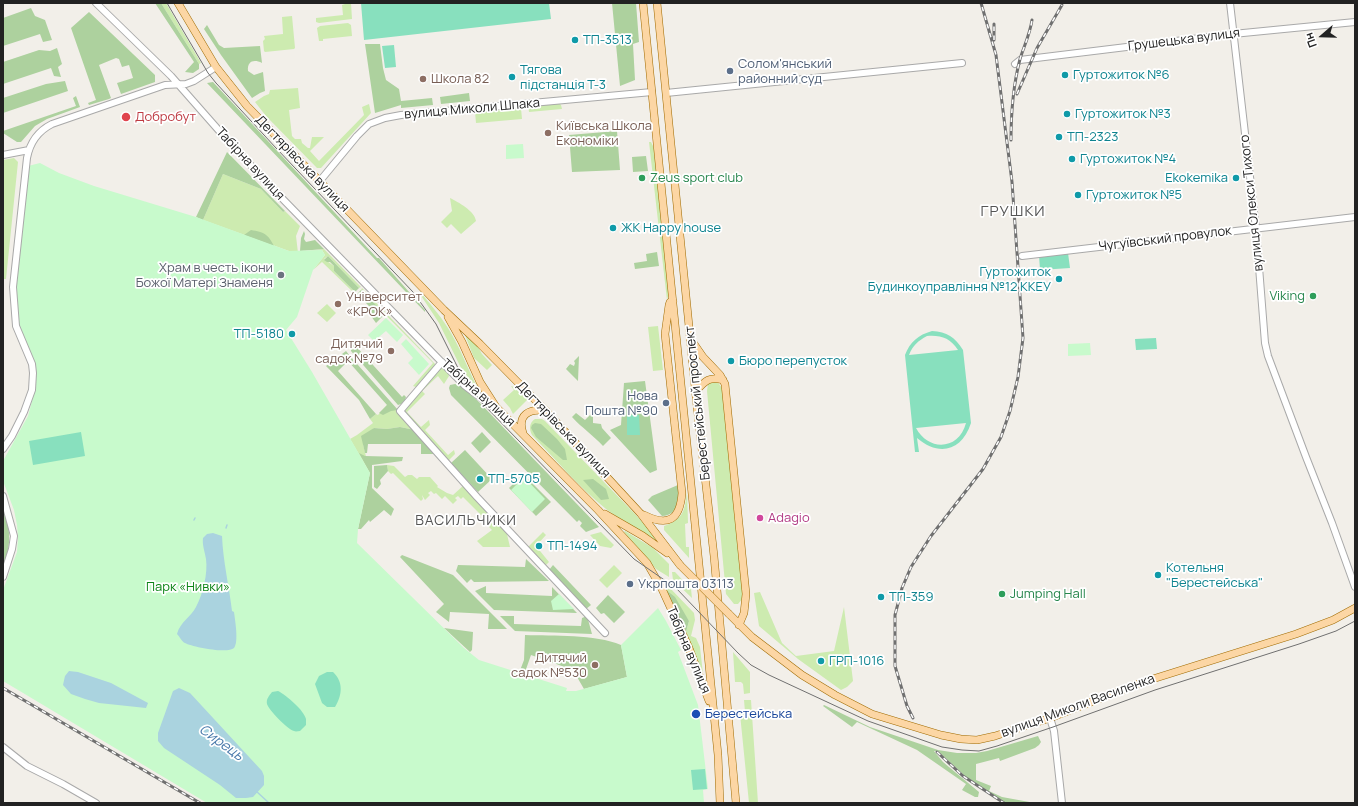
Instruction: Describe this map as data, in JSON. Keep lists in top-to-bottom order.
{
  "streets": {
    "main road": [
      "Табірна вулиця",
      "Дегтярівська вулиця",
      "Берестейський проспект",
      "вулиця Миколи Василенка"
    ],
    "street": [
      "Грушецька вулиця",
      "вулиця Миколи Шпака",
      "вулиця Олекси Тихого",
      "Чугуївський провулок"
    ]
  },
  "crossings": [
    ["Грушецька вулиця", "вулиця Олекси Тихого"],
    ["вулиця Миколи Шпака", "Дегтярівська вулиця"],
    ["вулиця Миколи Шпака", "Берестейський проспект"],
    ["Табірна вулиця", "Дегтярівська вулиця"],
    ["Табірна вулиця", "Берестейський проспект"],
    ["Дегтярівська вулиця", "вулиця Миколи Василенка"],
    ["вулиця Олекси Тихого", "Чугуївський провулок"]
  ],
  "districts": ["ГРУШКИ", "ВАСИЛЬЧИКИ"],
  "water": ["Сирець"],
  "parks": ["Парк «Нивки»"],
  "places": [
    "ТП-3513",
    "Солом'янський районний суд",
    "Гуртожиток №6",
    "Тягова підстанція Т-3",
    "Школа 82",
    "Гуртожиток №3",
    "Добробут",
    "Київська Школа Економіки",
    "ТП-2323",
    "Гуртожиток №4",
    "Zeus sport club",
    "Ekokemika",
    "Гуртожиток №5",
    "ЖК Happy house",
    "Храм в честь ікони Божої Матері Знаменя",
    "Гуртожиток Будинкоуправління №12 ККЕУ",
    "Viking",
    "Університет «КРОК»",
    "ТП-5180",
    "Дитячий садок №79",
    "Бюро перепусток",
    "Нова Пошта №90",
    "ТП-5705",
    "Adagio",
    "ТП-1494",
    "Котельня \"Берестейська\"",
    "Укрпошта 03113",
    "Jumping Hall",
    "ТП-359",
    "ГРП-1016",
    "Дитячий садок №530",
    "Берестейська"
  ],
  "north": "left"
}
